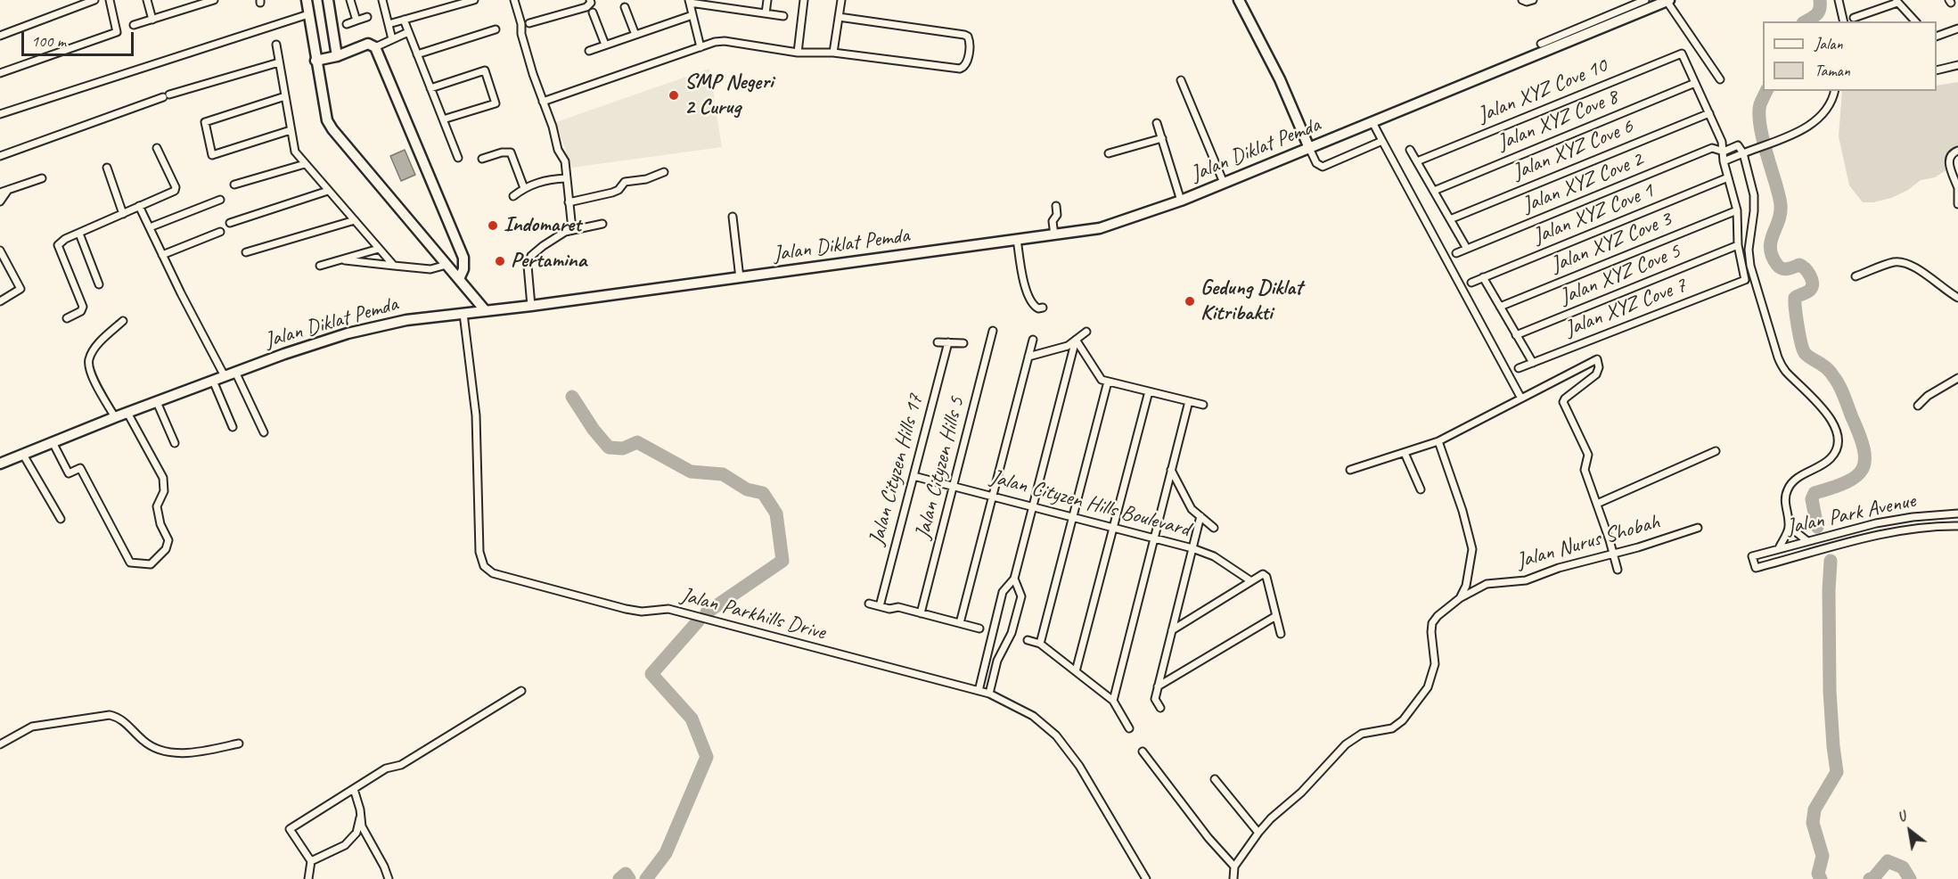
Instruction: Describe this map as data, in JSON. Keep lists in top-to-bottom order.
{
  "streets": {
    "street": [
      "Jalan XYZ Cove 10",
      "Jalan XYZ Cove 8",
      "Jalan Diklat Pemda",
      "Jalan XYZ Cove 6",
      "Jalan XYZ Cove 2",
      "Jalan XYZ Cove 1",
      "Jalan XYZ Cove 3",
      "Jalan XYZ Cove 5",
      "Jalan XYZ Cove 7",
      "Jalan Cityzen Hills 5",
      "Jalan Cityzen Hills 17",
      "Jalan Cityzen Hills Boulevard",
      "Jalan Park Avenue",
      "Jalan Nurus Shobah",
      "Jalan Parkhills Drive"
    ]
  },
  "crossings": [
    ["Jalan XYZ Cove 10", "Jalan XYZ Cove 8"],
    ["Jalan Diklat Pemda", "Jalan Parkhills Drive"],
    ["Jalan XYZ Cove 5", "Jalan XYZ Cove 7"],
    ["Jalan Cityzen Hills 5", "Jalan Cityzen Hills Boulevard"],
    ["Jalan Cityzen Hills 17", "Jalan Cityzen Hills Boulevard"]
  ],
  "places": [
    "SMP Negeri 2 Curug",
    "Indomaret",
    "Pertamina",
    "Gedung Diklat Kitribakti"
  ],
  "legend": ["Jalan", "Taman"],
  "scale_bar": "100 m",
  "north": "top left"
}
